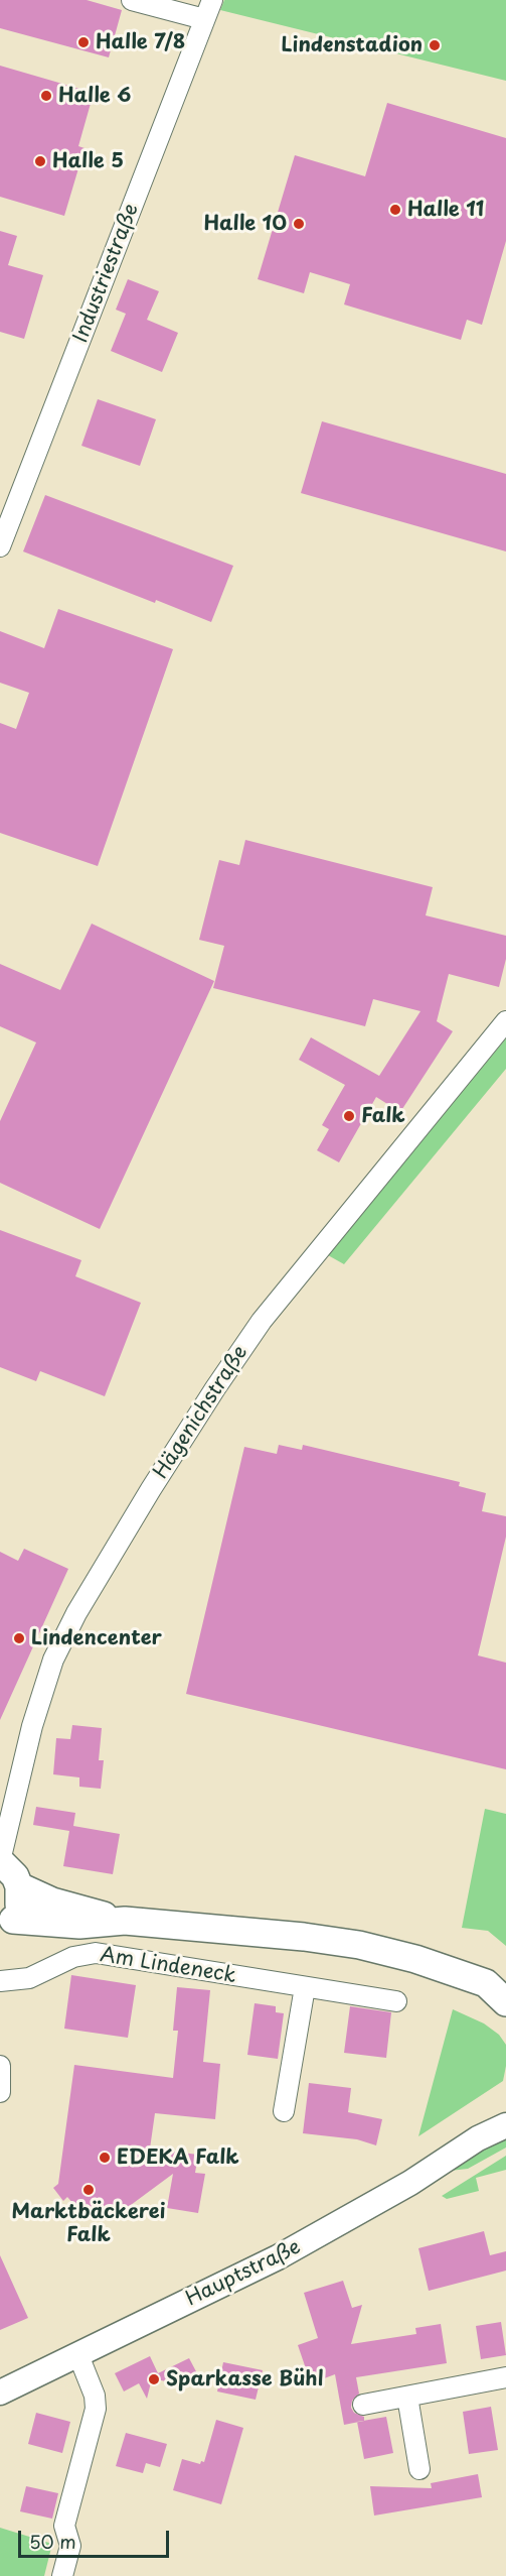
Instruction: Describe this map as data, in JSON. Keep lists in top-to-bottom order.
{
  "streets": {
    "street": [
      "Industriestraße",
      "Hägenichstraße",
      "Am Lindeneck",
      "Hauptstraße"
    ]
  },
  "places": [
    "Halle 7/8",
    "Lindenstadion",
    "Halle 6",
    "Halle 5",
    "Halle 11",
    "Halle 10",
    "Falk",
    "Lindencenter",
    "EDEKA Falk",
    "Marktbäckerei Falk",
    "Sparkasse Bühl"
  ],
  "scale_bar": "50 m"
}
